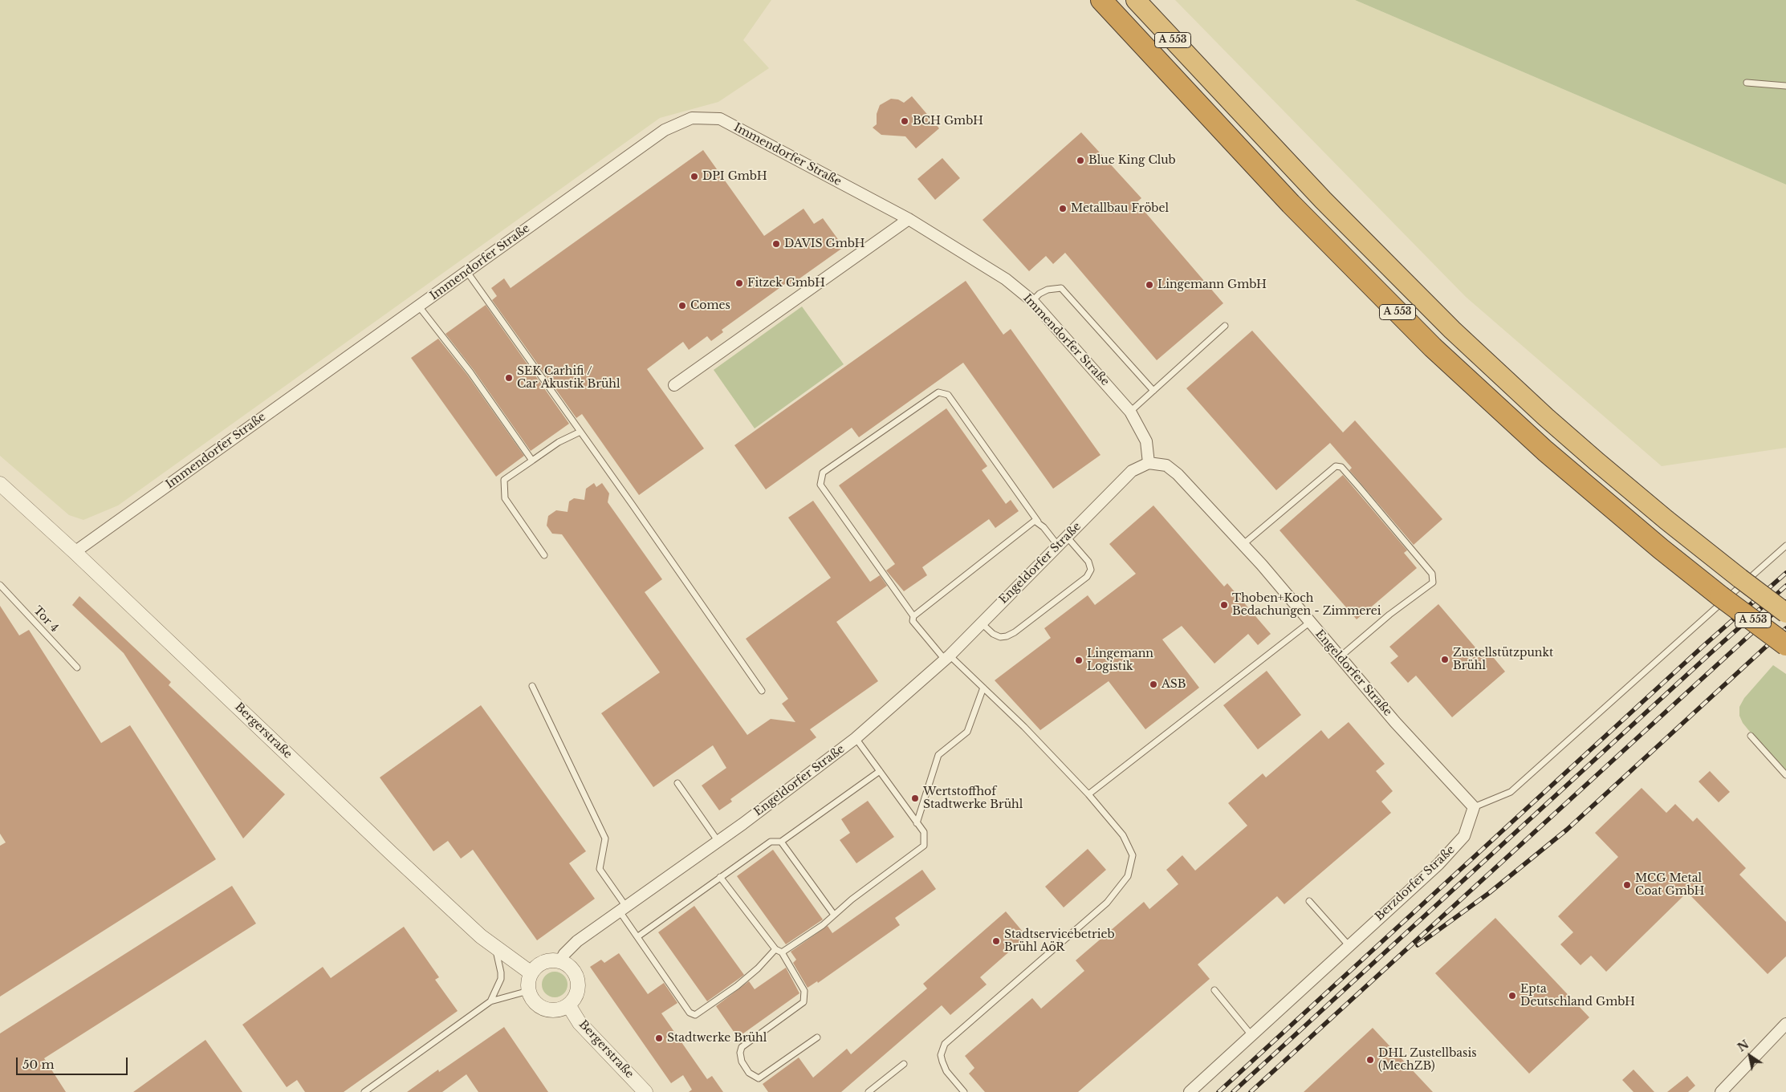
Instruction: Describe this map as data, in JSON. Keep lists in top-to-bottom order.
{
  "streets": {
    "highway": ["A 553"],
    "street": [
      "Immendorfer Straße",
      "Engeldorfer Straße",
      "Bergerstraße",
      "Berzdorfer Straße"
    ],
    "lane": ["Tor 4"]
  },
  "crossings": [
    ["Immendorfer Straße", "Engeldorfer Straße"],
    ["Immendorfer Straße", "Bergerstraße"],
    ["Engeldorfer Straße", "Bergerstraße"],
    ["Engeldorfer Straße", "Berzdorfer Straße"]
  ],
  "places": [
    "BCH GmbH",
    "Blue King Club",
    "DPI GmbH",
    "Metallbau Fröbel",
    "DAVIS GmbH",
    "Fitzek GmbH",
    "Lingemann GmbH",
    "Comes",
    "SEK Carhifi / Car Akustik Brühl",
    "Thoben+Koch Bedachungen - Zimmerei",
    "Zustellstützpunkt Brühl",
    "Lingemann Logistik",
    "ASB",
    "Wertstoffhof Stadtwerke Brühl",
    "MCG Metal Coat GmbH",
    "Stadtservicebetrieb Brühl AöR",
    "Epta Deutschland GmbH",
    "Stadtwerke Brühl",
    "DHL Zustellbasis (MechZB)"
  ],
  "scale_bar": "50 m",
  "north": "top left"
}
